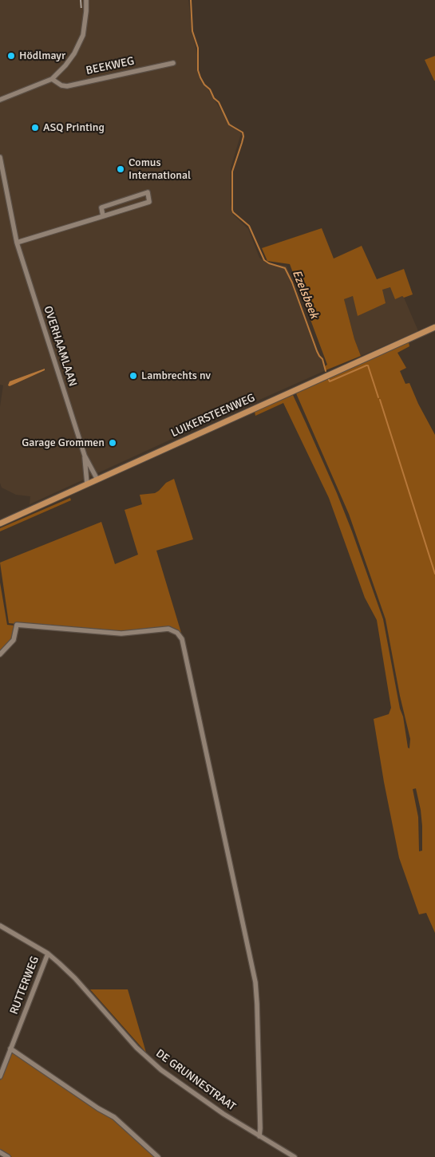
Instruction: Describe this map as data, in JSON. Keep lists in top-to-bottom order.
{
  "streets": {
    "main road": ["LUIKERSTEENWEG"],
    "street": [
      "BEEKWEG",
      "OVERHAAMLAAN",
      "RUTTERWEG",
      "DE GRUNNESTRAAT"
    ]
  },
  "crossings": [
    ["OVERHAAMLAAN", "LUIKERSTEENWEG"],
    ["RUTTERWEG", "DE GRUNNESTRAAT"]
  ],
  "water": ["Ezelsbeek"],
  "places": [
    "Hödlmayr",
    "ASQ Printing",
    "Comus International",
    "Lambrechts nv",
    "Garage Grommen"
  ]
}
